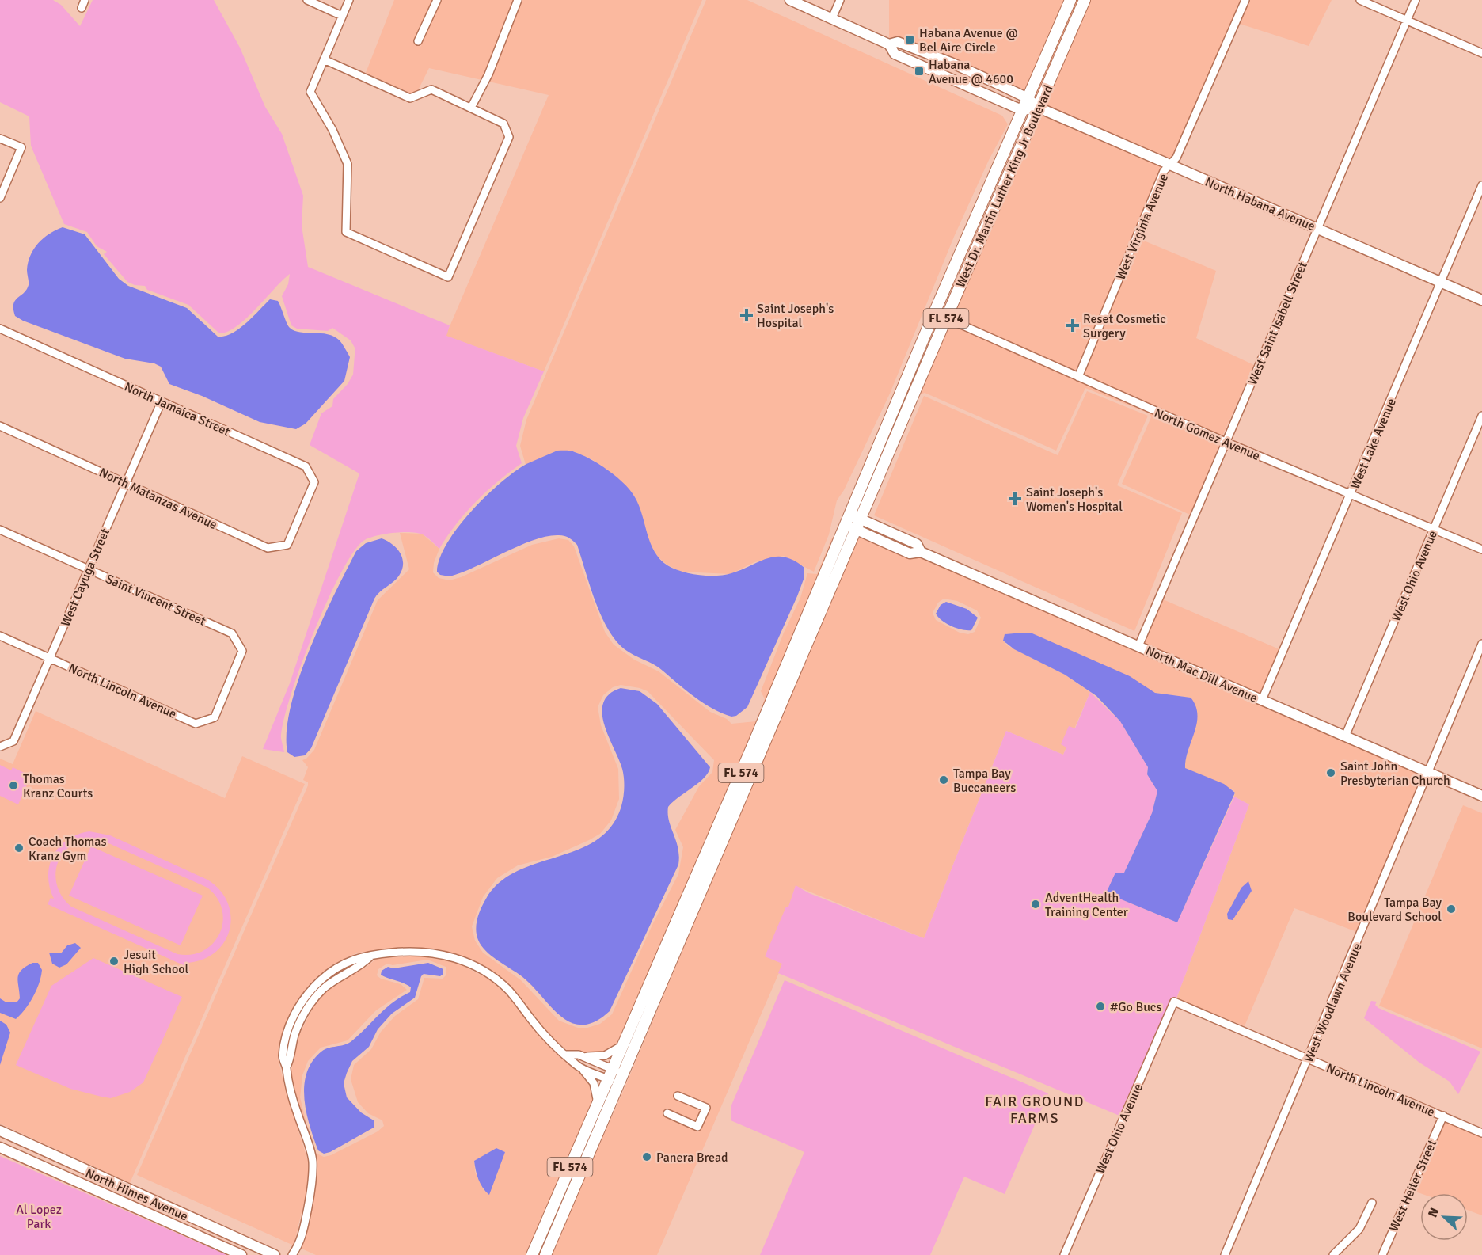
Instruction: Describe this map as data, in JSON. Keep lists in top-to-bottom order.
{
  "streets": {
    "main road": ["West Dr. Martin Luther King Jr Boulevard", "FL 574"],
    "street": [
      "North Habana Avenue",
      "West Virginia Avenue",
      "West Saint Isabell Street",
      "North Jamaica Street",
      "North Gomez Avenue",
      "West Lake Avenue",
      "North Matanzas Avenue",
      "West Ohio Avenue",
      "West Cayuga Street",
      "Saint Vincent Street",
      "North Mac Dill Avenue",
      "North Lincoln Avenue",
      "West Woodlawn Avenue",
      "West Heiter Street",
      "North Himes Avenue"
    ]
  },
  "crossings": [
    ["West Dr. Martin Luther King Jr Boulevard", "North Habana Avenue"],
    ["West Dr. Martin Luther King Jr Boulevard", "FL 574"],
    ["West Dr. Martin Luther King Jr Boulevard", "North Gomez Avenue"],
    ["West Dr. Martin Luther King Jr Boulevard", "North Mac Dill Avenue"],
    ["North Habana Avenue", "West Virginia Avenue"],
    ["North Habana Avenue", "West Saint Isabell Street"],
    ["North Habana Avenue", "West Lake Avenue"],
    ["West Virginia Avenue", "North Gomez Avenue"],
    ["FL 574", "North Mac Dill Avenue"],
    ["West Saint Isabell Street", "North Gomez Avenue"],
    ["West Saint Isabell Street", "North Mac Dill Avenue"],
    ["North Jamaica Street", "North Matanzas Avenue"],
    ["North Jamaica Street", "West Cayuga Street"],
    ["North Gomez Avenue", "West Lake Avenue"],
    ["North Gomez Avenue", "West Ohio Avenue"],
    ["West Lake Avenue", "North Mac Dill Avenue"],
    ["North Matanzas Avenue", "West Cayuga Street"],
    ["West Ohio Avenue", "North Mac Dill Avenue"],
    ["West Ohio Avenue", "North Lincoln Avenue"],
    ["West Cayuga Street", "Saint Vincent Street"],
    ["West Cayuga Street", "North Lincoln Avenue"],
    ["Saint Vincent Street", "North Lincoln Avenue"],
    ["North Mac Dill Avenue", "West Woodlawn Avenue"],
    ["North Lincoln Avenue", "West Woodlawn Avenue"],
    ["North Lincoln Avenue", "West Heiter Street"]
  ],
  "districts": ["FAIR GROUND FARMS"],
  "parks": ["Al Lopez Park"],
  "places": {
    "transit": ["Habana Avenue @ Bel Aire Circle", "Habana Avenue @ 4600"],
    "health": ["Saint Joseph's Hospital", "Reset Cosmetic Surgery", "Saint Joseph's Women's Hospital"],
    "other": [
      "Saint John Presbyterian Church",
      "Tampa Bay Buccaneers",
      "Thomas Kranz Courts",
      "Coach Thomas Kranz Gym",
      "AdventHealth Training Center",
      "Tampa Bay Boulevard School",
      "Jesuit High School",
      "#Go Bucs",
      "Panera Bread"
    ]
  },
  "north": "top left"
}
